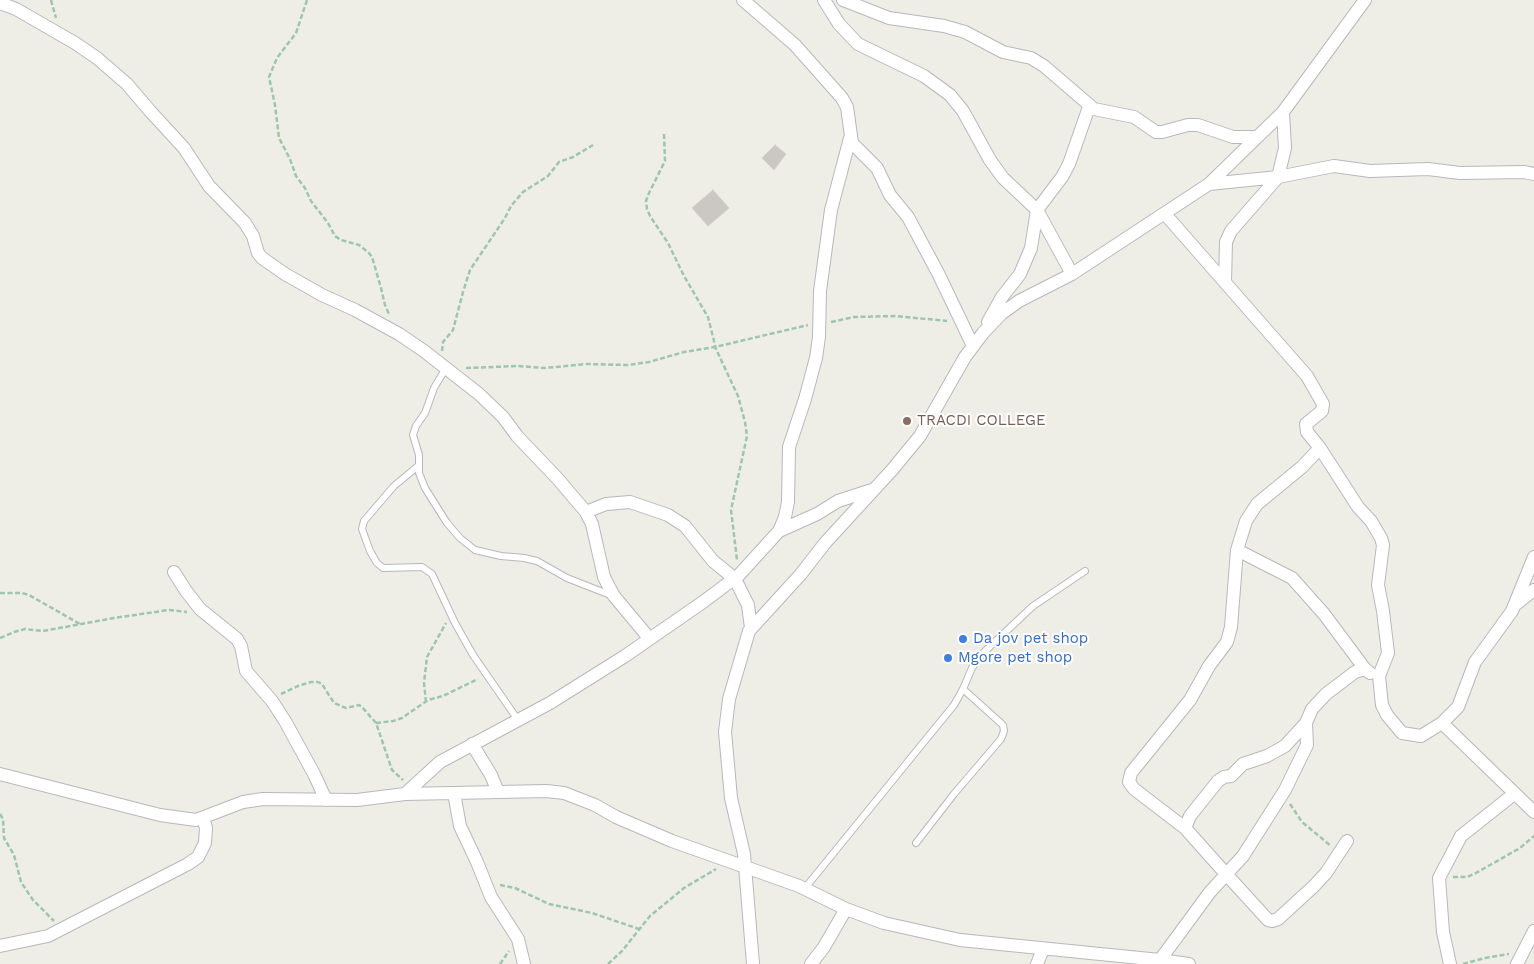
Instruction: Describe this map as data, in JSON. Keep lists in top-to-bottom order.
{
  "places": ["TRACDI COLLEGE", "Da jov pet shop", "Mgore pet shop"]
}
